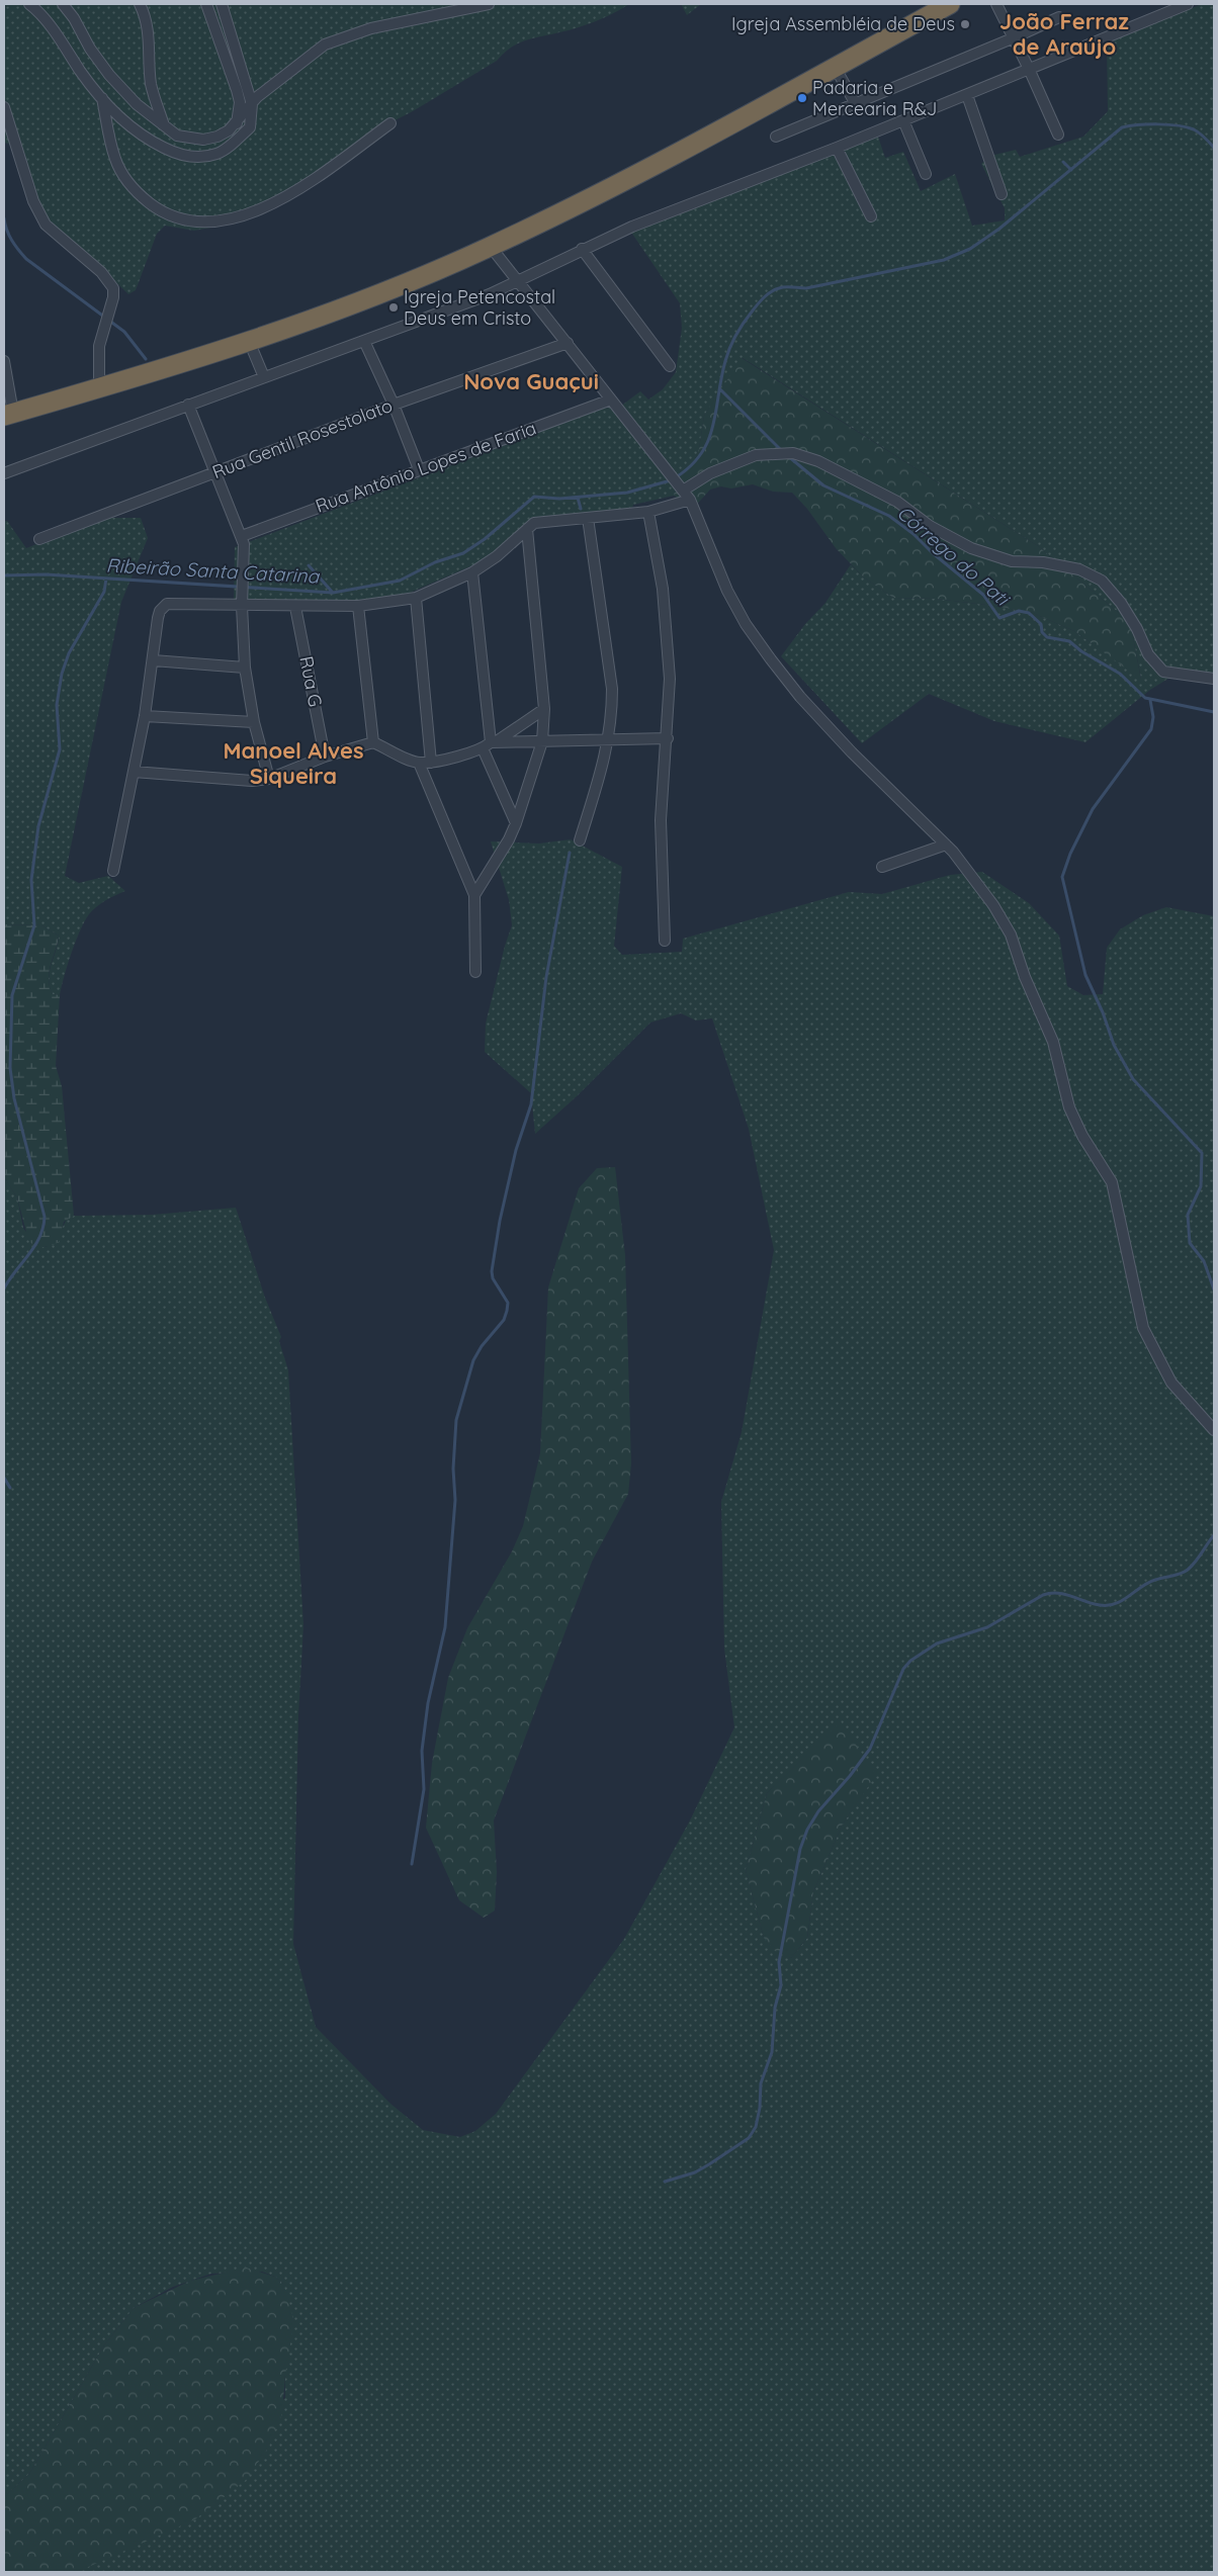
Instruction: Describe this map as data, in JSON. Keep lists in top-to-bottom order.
{
  "streets": {
    "street": ["Rua Gentil Rosestolato", "Rua Antônio Lopes de Faria", "Rua G"]
  },
  "districts": ["João Ferraz de Araújo", "Nova Guaçui", "Manoel Alves Siqueira"],
  "water": ["Córrego do Pati", "Ribeirão Santa Catarina"],
  "places": ["Igreja Assembléia de Deus", "Padaria e Mercearia R&J", "Igreja Petencostal Deus em Cristo"]
}
